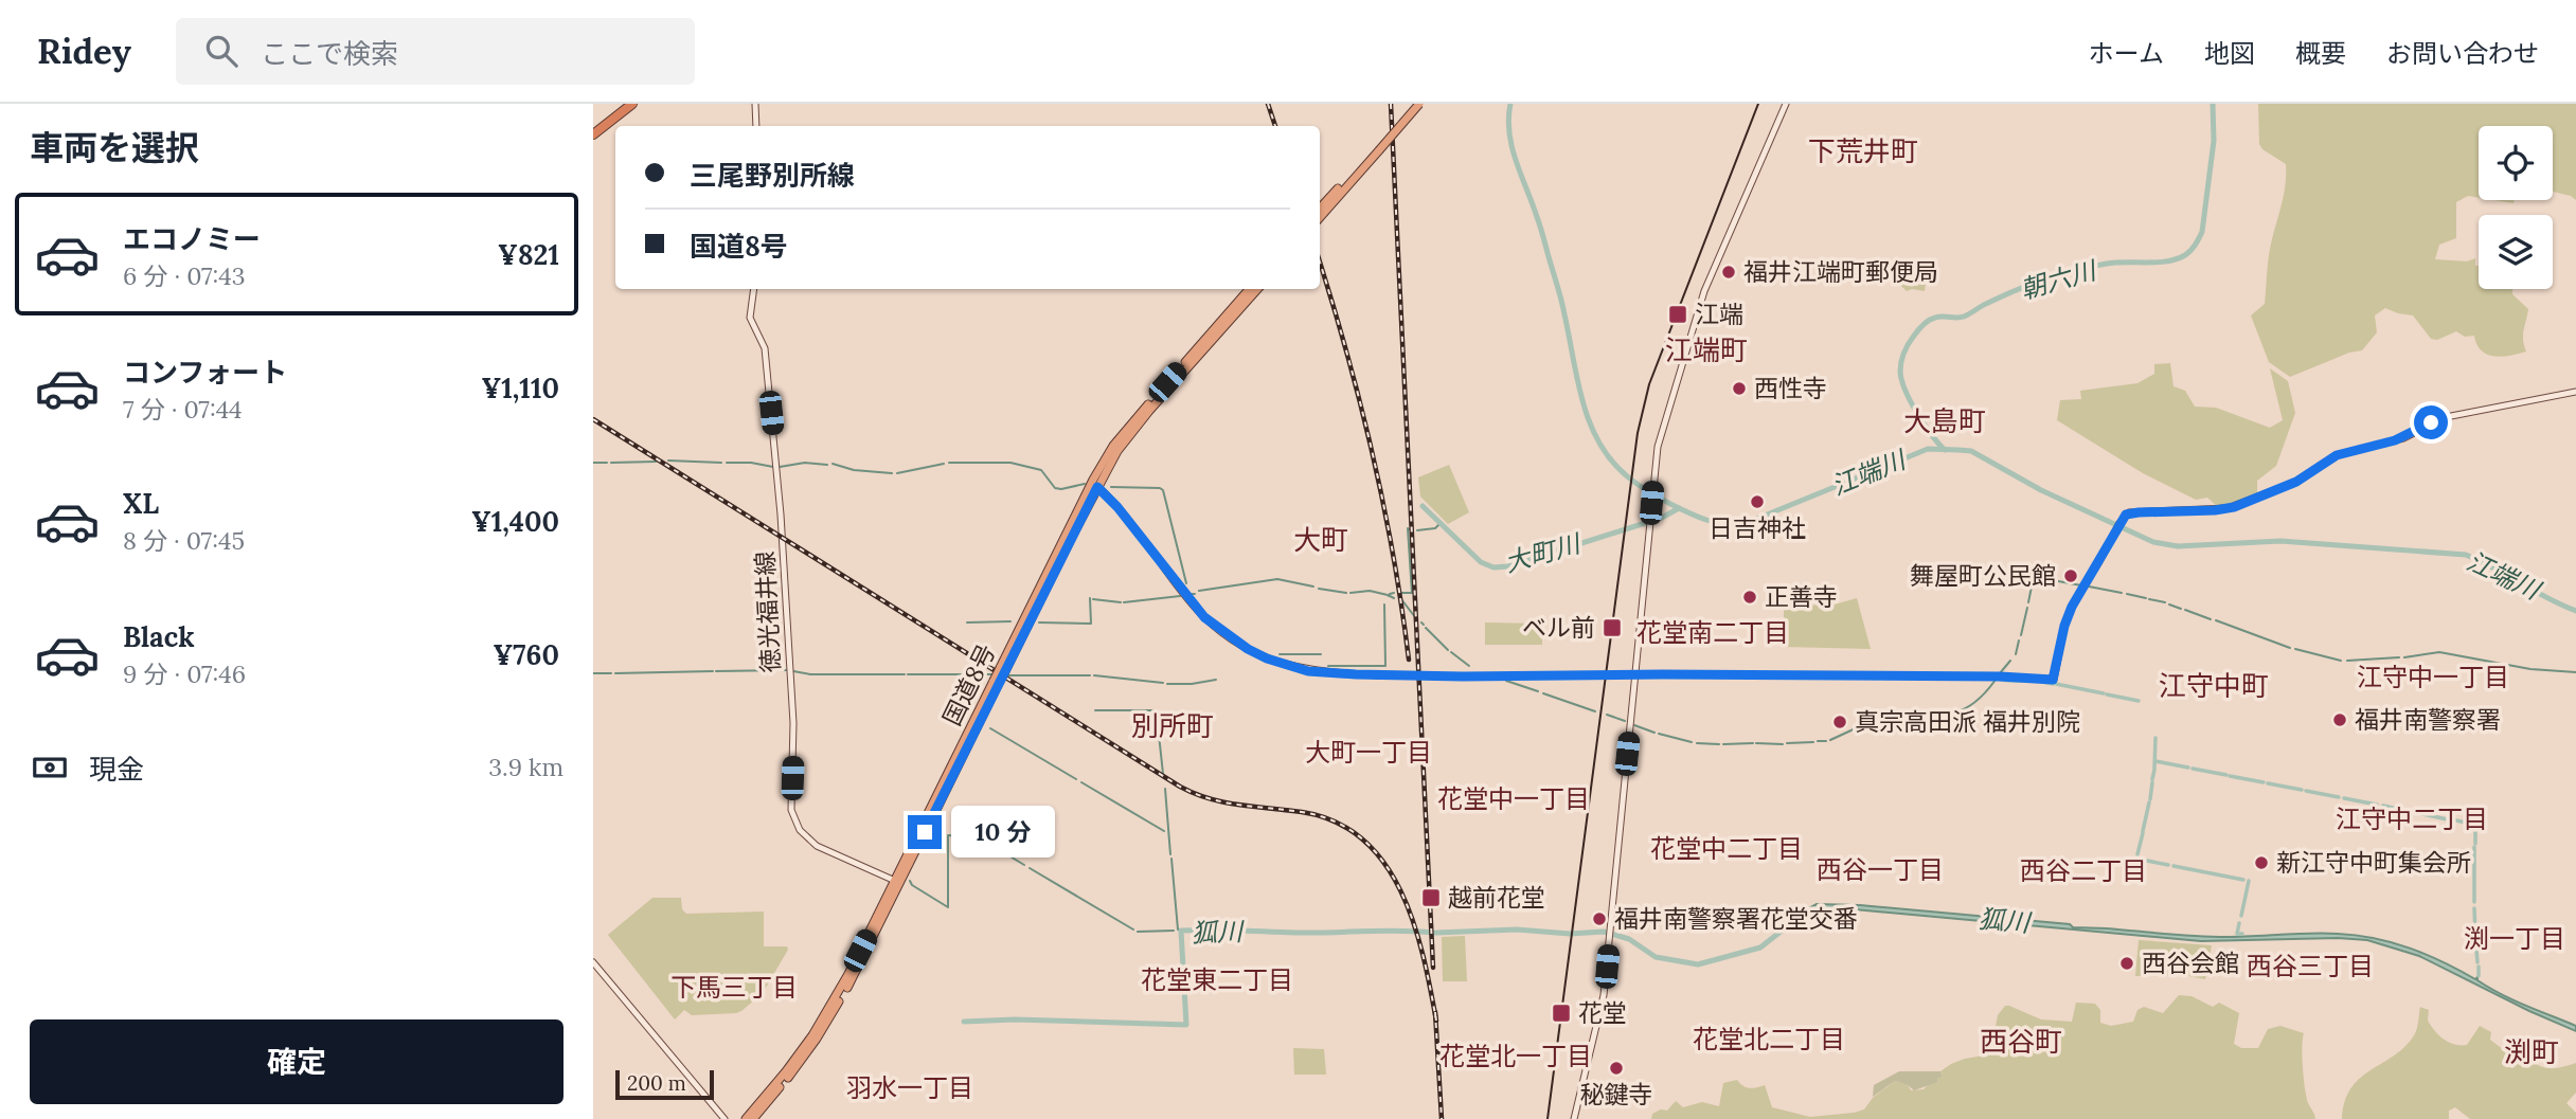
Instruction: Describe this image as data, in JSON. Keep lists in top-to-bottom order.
{
  "streets": {
    "highway": ["国道8号"],
    "main road": ["徳光福井線"]
  },
  "crossings": [
    ["徳光福井線", "国道8号"]
  ],
  "districts": [
    "下荒井町",
    "江端町",
    "大島町",
    "大町",
    "花堂南二丁目",
    "江守中一丁目",
    "江守中町",
    "別所町",
    "大町一丁目",
    "花堂中一丁目",
    "江守中二丁目",
    "花堂中二丁目",
    "西谷一丁目",
    "西谷二丁目",
    "渕一丁目",
    "西谷三丁目",
    "花堂東二丁目",
    "下馬三丁目",
    "花堂北二丁目",
    "西谷町",
    "渕町",
    "花堂北一丁目",
    "羽水一丁目"
  ],
  "water": [
    "朝六川",
    "江端川",
    "大町川",
    "狐川"
  ],
  "places": {
    "other": [
      "福井江端町郵便局",
      "西性寺",
      "日吉神社",
      "舞屋町公民館",
      "正善寺",
      "福井南警察署",
      "真宗高田派 福井別院",
      "新江守中町集会所",
      "福井南警察署花堂交番",
      "西谷会館",
      "秘鍵寺"
    ],
    "transit": [
      "江端",
      "ベル前",
      "越前花堂",
      "花堂"
    ]
  },
  "scale_bar": "200 m",
  "page": {
    "header": "Ridey",
    "search": "ここで検索",
    "nav": [
      "ホーム",
      "地図",
      "概要",
      "お問い合わせ"
    ],
    "heading": "車両を選択",
    "banner": ["三尾野別所線", "国道8号"],
    "list": [
      {
        "name": "エコノミー",
        "note": "6 分 · 07:43",
        "value": "¥821"
      },
      {
        "name": "コンフォート",
        "note": "7 分 · 07:44",
        "value": "¥1,110"
      },
      {
        "name": "XL",
        "note": "8 分 · 07:45",
        "value": "¥1,400"
      },
      {
        "name": "Black",
        "note": "9 分 · 07:46",
        "value": "¥760"
      }
    ],
    "pay": ["現金", "3.9 km"],
    "bubble": "10 分",
    "buttons": "確定",
    "scale": "200 m"
  }
}
